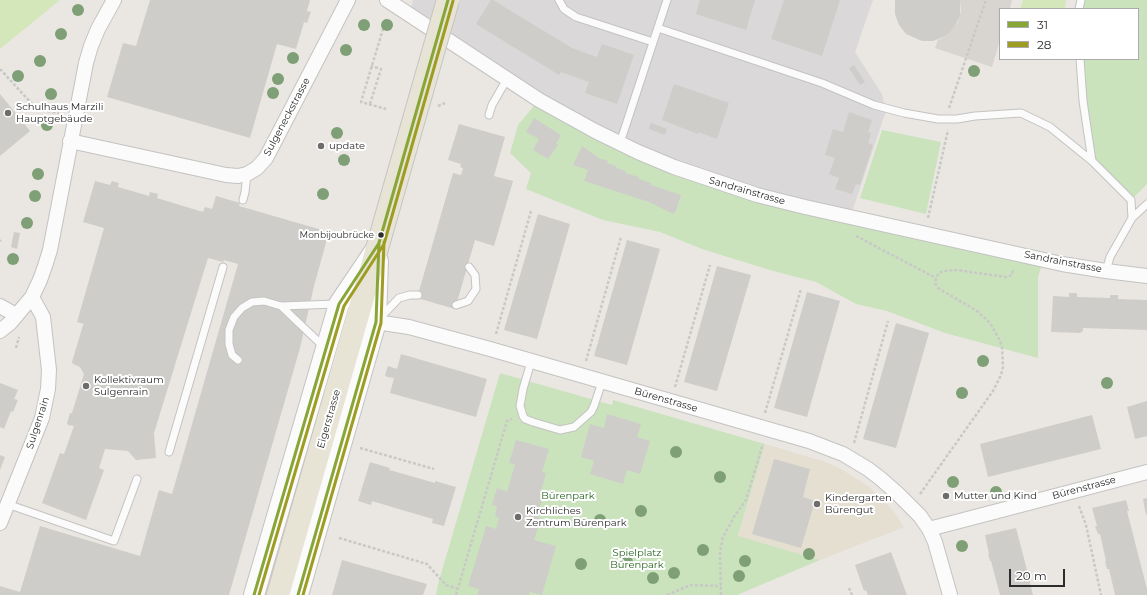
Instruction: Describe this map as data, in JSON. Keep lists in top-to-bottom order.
{
  "streets": {
    "main road": ["Eigerstrasse"],
    "street": [
      "Sulgeneckstrasse",
      "Sandrainstrasse",
      "Bürenstrasse",
      "Sulgenrain"
    ]
  },
  "crossings": [
    ["Bürenstrasse", "Eigerstrasse"]
  ],
  "parks": ["Bürenpark", "Spielplatz Bürenpark"],
  "places": [
    "Schulhaus Marzili Hauptgebäude",
    "update",
    "Monbijoubrücke",
    "Kollektivraum Sulgenrain",
    "Mutter und Kind",
    "Kindergarten Bürengut",
    "Kirchliches Zentrum Bürenpark"
  ],
  "lines": ["transit line 31", "transit line 28"],
  "legend": ["31", "28"],
  "scale_bar": "20 m"
}
